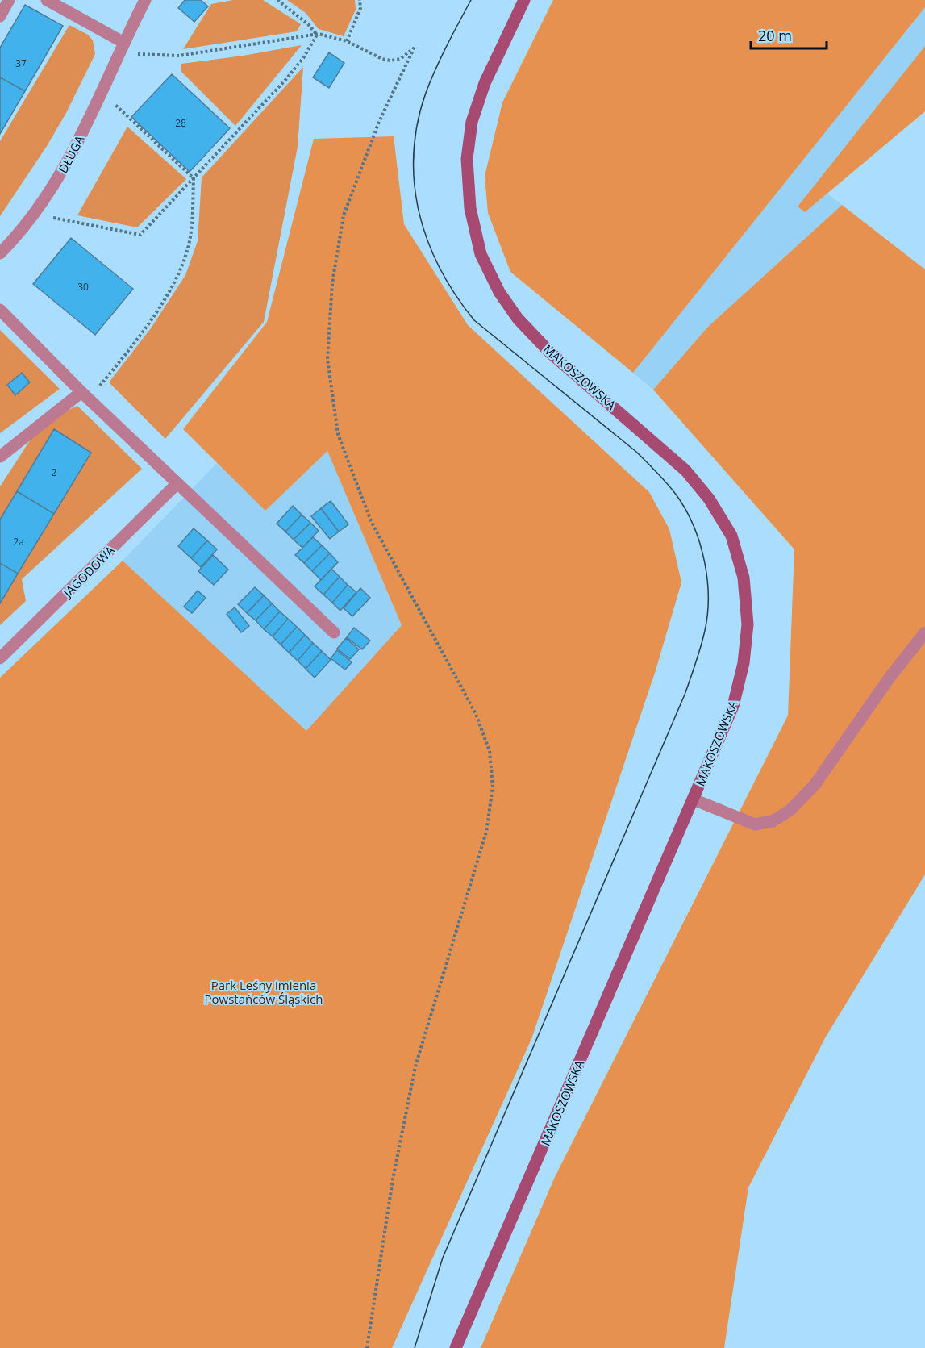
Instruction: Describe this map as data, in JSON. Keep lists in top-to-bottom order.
{
  "streets": {
    "main road": ["MAKOSZOWSKA"],
    "street": ["DŁUGA", "JAGODOWA"]
  },
  "parks": ["Park Leśny imienia Powstańców Śląskich"],
  "house_numbers": [
    "37",
    "28",
    "30",
    "2",
    "2a"
  ],
  "scale_bar": "20 m"
}
